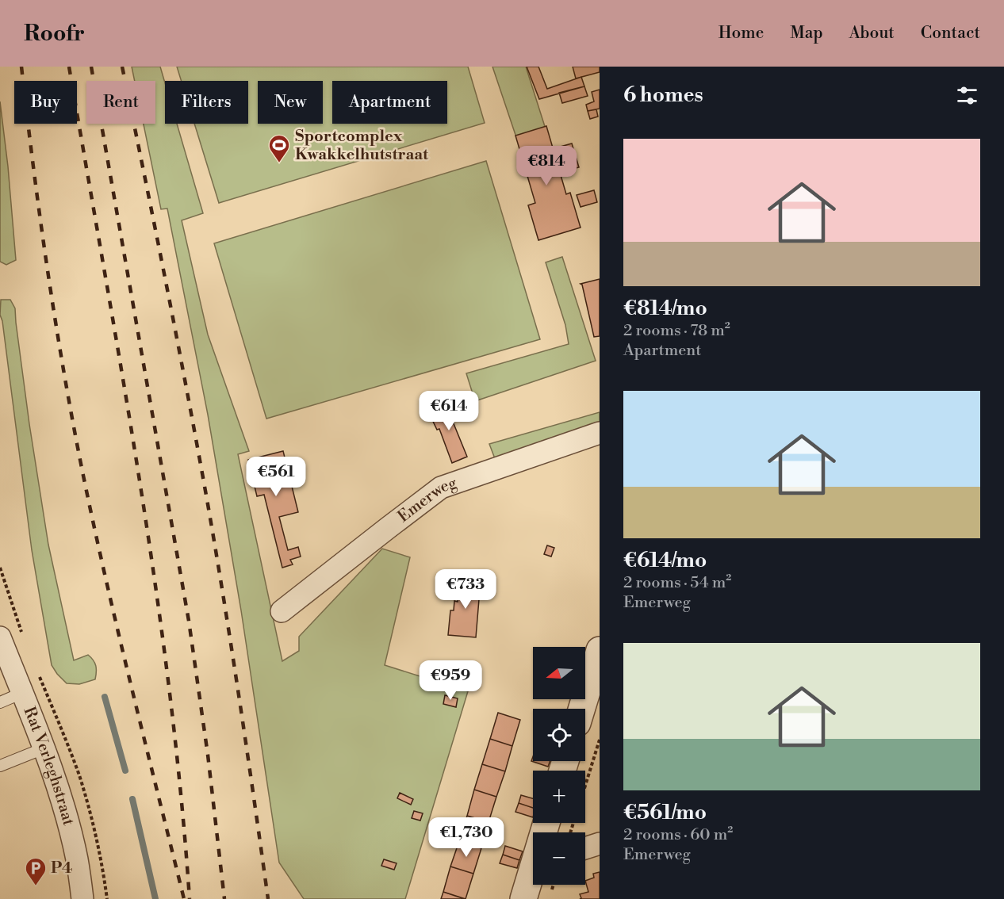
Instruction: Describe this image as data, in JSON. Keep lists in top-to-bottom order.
{
  "streets": {
    "street": ["Emerweg", "Rat Verleghstraat"]
  },
  "places": {
    "sports": ["Sportcomplex Kwakkelhutstraat"],
    "parking": ["P4"]
  },
  "north": "left",
  "page": {
    "header": "Roofr",
    "nav": [
      "Home",
      "Map",
      "About",
      "Contact"
    ],
    "heading": "6 homes",
    "chip": [
      "Buy",
      "Rent",
      "Filters",
      "New",
      "Apartment"
    ],
    "list": [
      {
        "name": "€814/mo",
        "note": "2 rooms · 78 m² · Apartment"
      },
      {
        "name": "€614/mo",
        "note": "2 rooms · 54 m² · Emerweg"
      },
      {
        "name": "€561/mo",
        "note": "2 rooms · 60 m² · Emerweg"
      }
    ],
    "price": [
      "€814",
      "€614",
      "€561",
      "€733",
      "€959",
      "€1,730"
    ],
    "map_buttons": ["+", "−"]
  }
}
